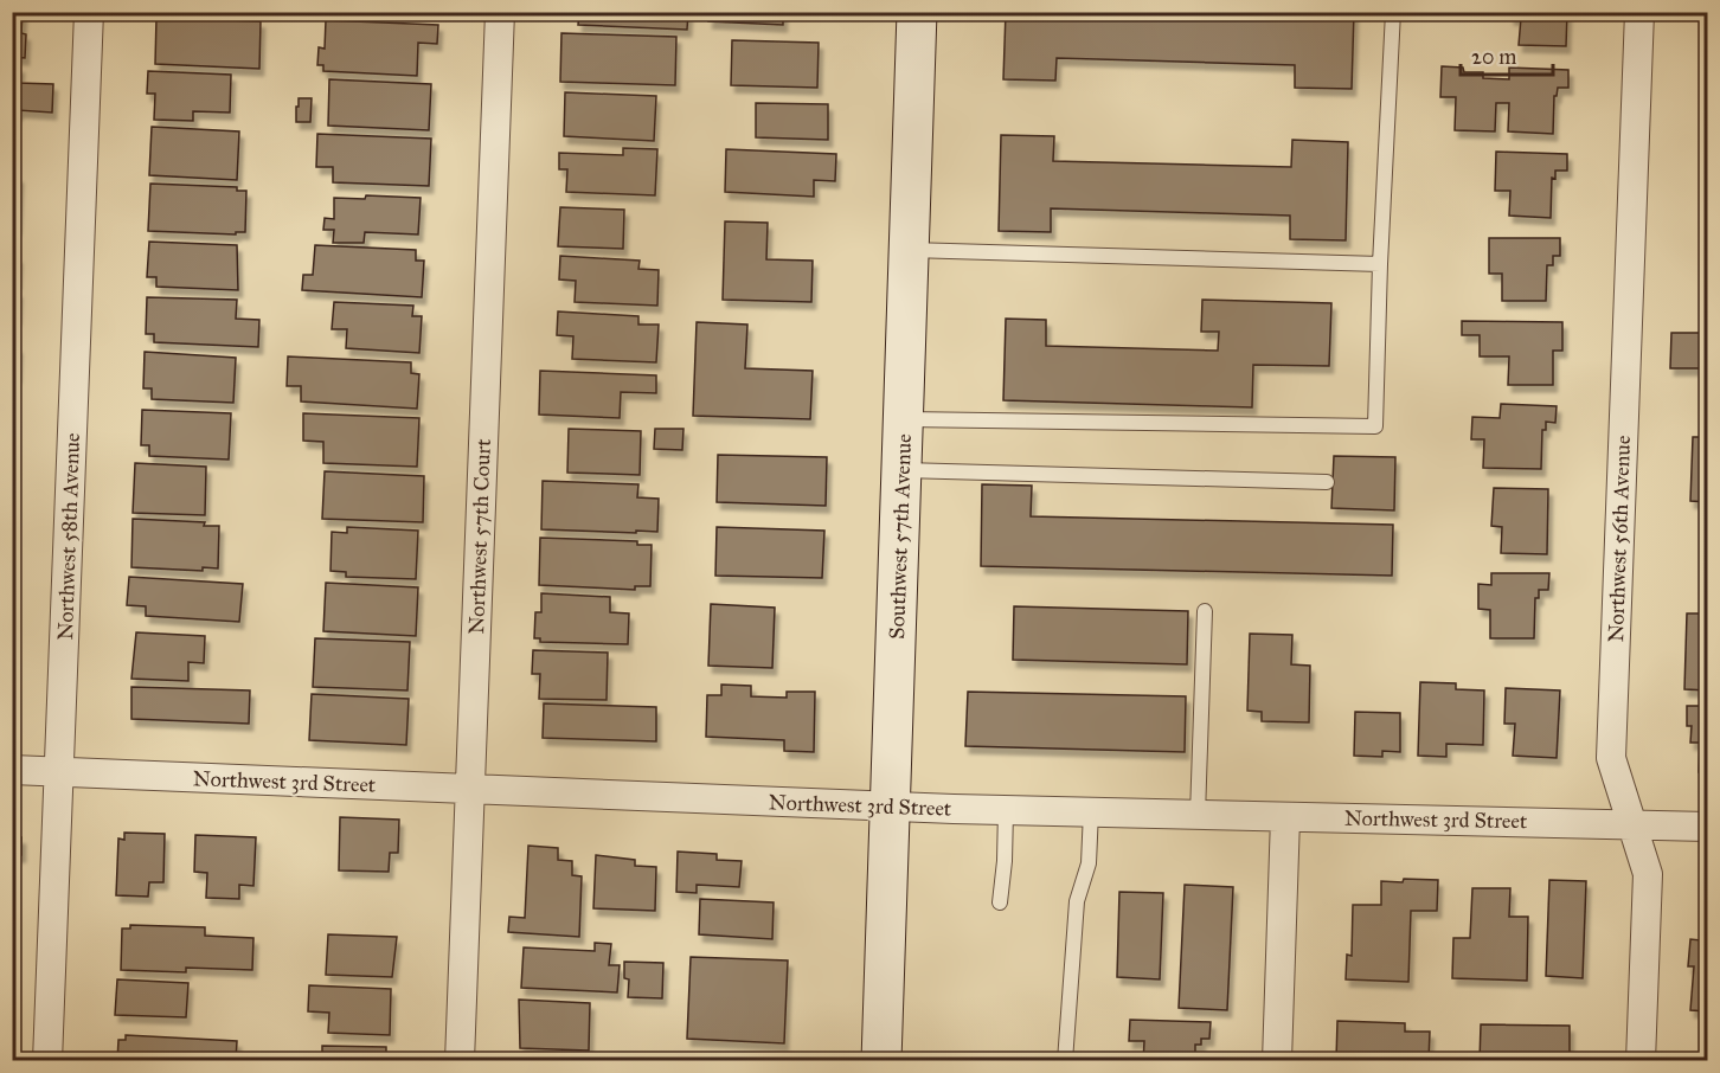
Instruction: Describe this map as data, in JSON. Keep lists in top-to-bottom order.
{
  "streets": {
    "main road": ["Southwest 57th Avenue"],
    "street": [
      "Northwest 58th Avenue",
      "Northwest 57th Court",
      "Northwest 56th Avenue",
      "Northwest 3rd Street"
    ]
  },
  "crossings": [
    ["Northwest 58th Avenue", "Northwest 3rd Street"],
    ["Northwest 57th Court", "Northwest 3rd Street"],
    ["Southwest 57th Avenue", "Northwest 3rd Street"],
    ["Northwest 56th Avenue", "Northwest 3rd Street"]
  ],
  "scale_bar": "20 m"
}
